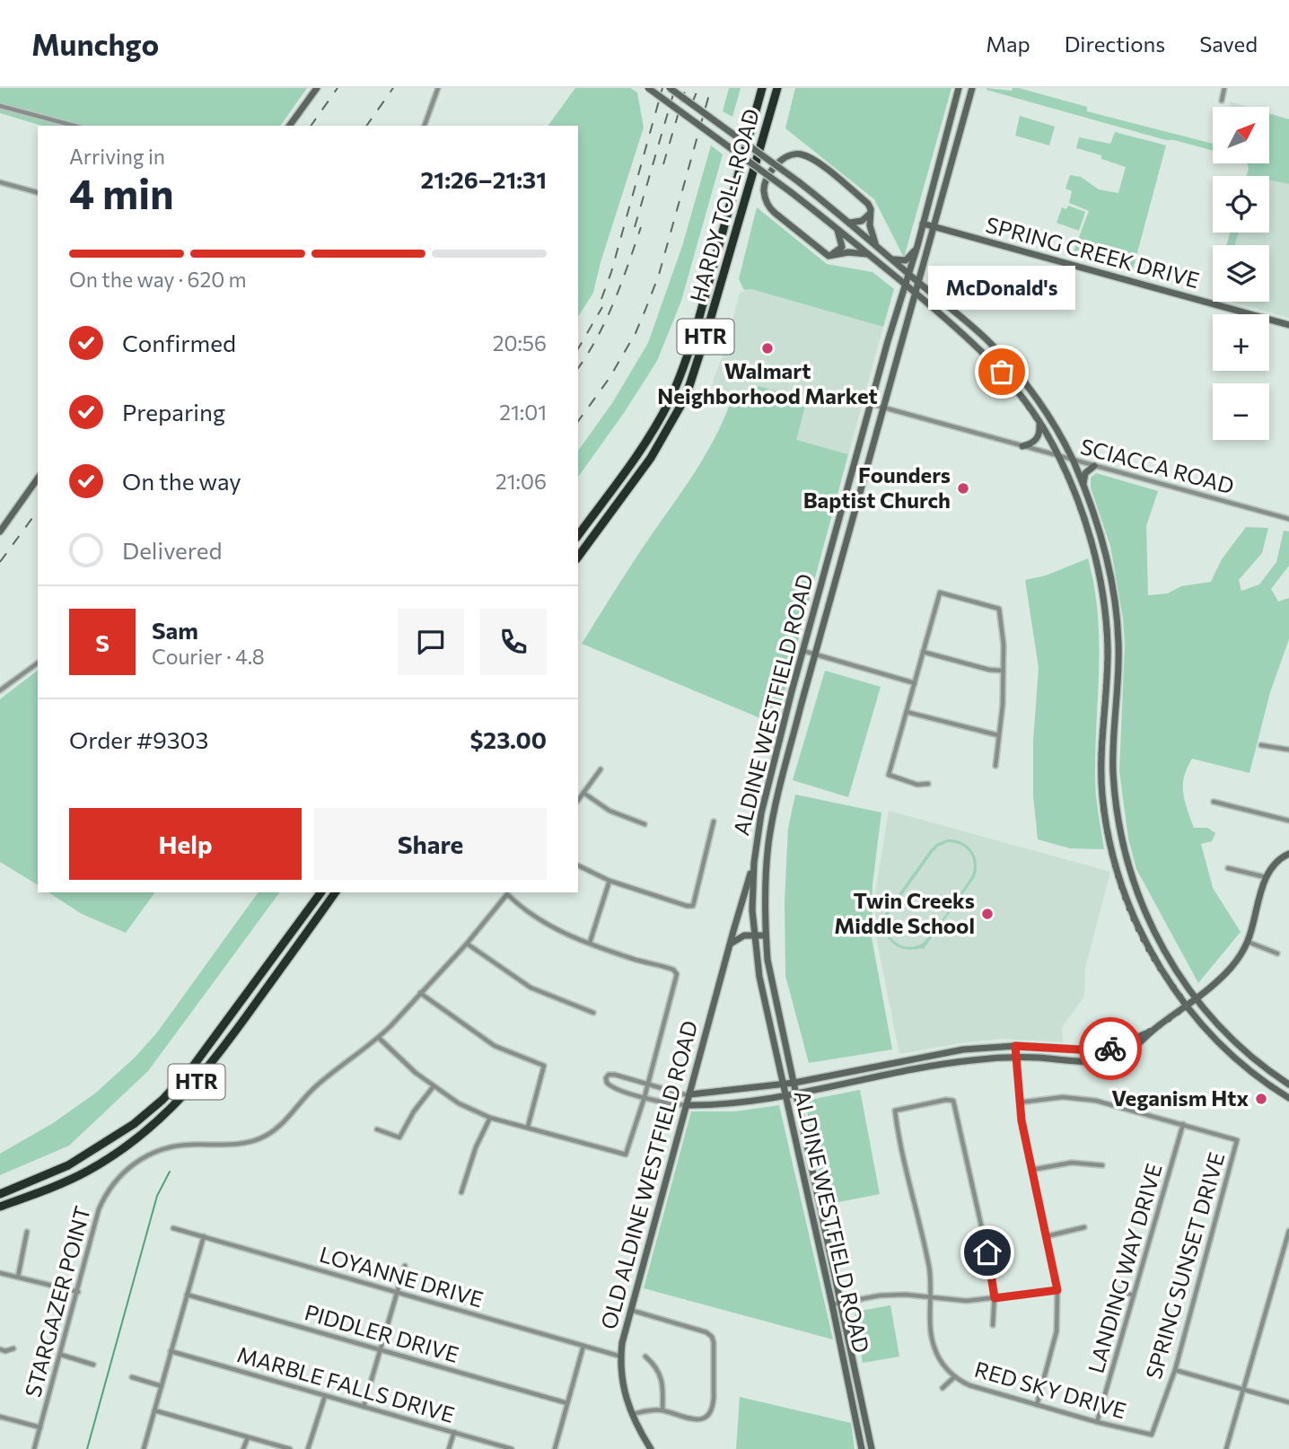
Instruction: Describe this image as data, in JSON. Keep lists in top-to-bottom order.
{
  "streets": {
    "highway": ["HARDY TOLL ROAD", "HTR"],
    "main road": ["SPRING CREEK DRIVE", "ALDINE WESTFIELD ROAD", "OLD ALDINE WESTFIELD ROAD"],
    "street": [
      "SCIACCA ROAD",
      "SPRING SUNSET DRIVE",
      "LANDING WAY DRIVE",
      "LOYANNE DRIVE",
      "STARGAZER POINT",
      "PIDDLER DRIVE",
      "MARBLE FALLS DRIVE",
      "RED SKY DRIVE"
    ]
  },
  "crossings": [
    ["SPRING CREEK DRIVE", "ALDINE WESTFIELD ROAD"],
    ["SCIACCA ROAD", "ALDINE WESTFIELD ROAD"],
    ["ALDINE WESTFIELD ROAD", "OLD ALDINE WESTFIELD ROAD"],
    ["OLD ALDINE WESTFIELD ROAD", "LOYANNE DRIVE"],
    ["SPRING SUNSET DRIVE", "LANDING WAY DRIVE"],
    ["SPRING SUNSET DRIVE", "RED SKY DRIVE"],
    ["LANDING WAY DRIVE", "RED SKY DRIVE"]
  ],
  "places": [
    "Walmart Neighborhood Market",
    "McDonald's",
    "Founders Baptist Church",
    "Twin Creeks Middle School",
    "Veganism Htx"
  ],
  "north": "top right",
  "page": {
    "header": "Munchgo",
    "nav": ["Map", "Directions", "Saved"],
    "map_buttons": ["+", "−"],
    "heading": ["4 min", "Arriving in", "21:26–21:31"],
    "panel": [
      "Sam",
      "Courier · 4.8",
      "Order #9303",
      "$23.00"
    ],
    "bar": "On the way · 620 m",
    "bubble": "McDonald's",
    "list": [
      ["Confirmed", "20:56"],
      ["Preparing", "21:01"],
      ["On the way", "21:06"],
      "Delivered"
    ],
    "round": "S",
    "buttons": ["Help", "Share"]
  }
}
